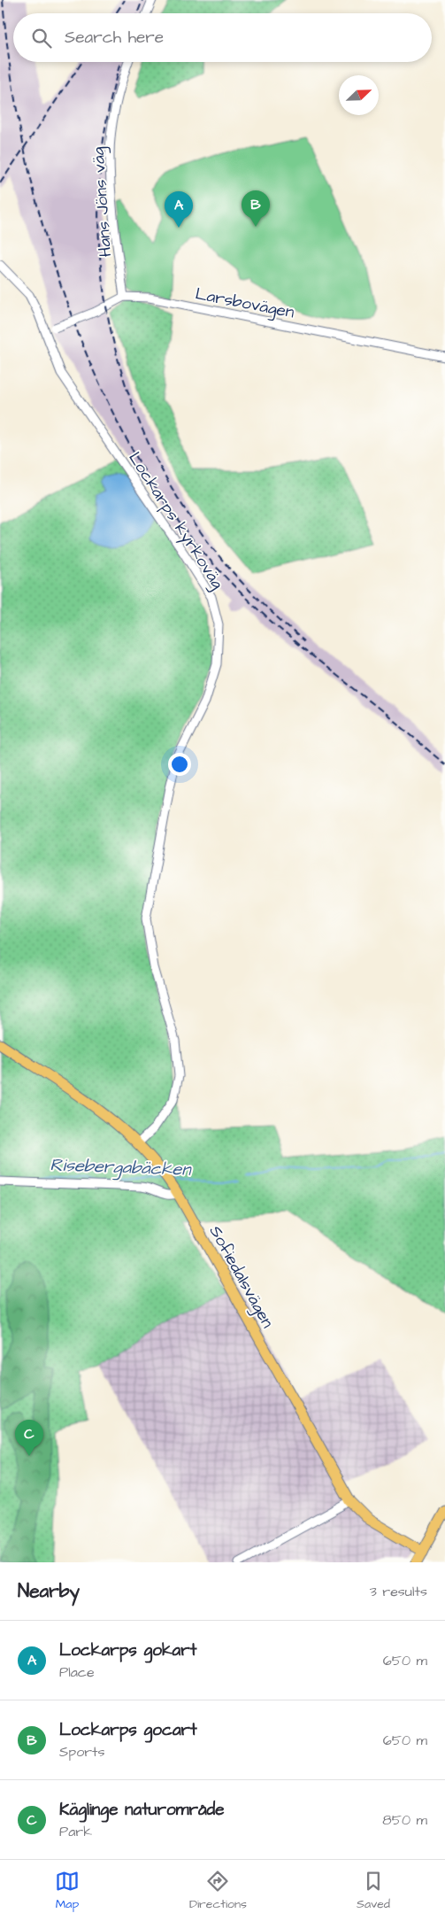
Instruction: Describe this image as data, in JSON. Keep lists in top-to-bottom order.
{
  "streets": {
    "main road": ["Sofiedalsvägen"],
    "street": ["Hans Jöns väg", "Larsbovägen", "Lockarps kyrkoväg"]
  },
  "crossings": [
    ["Hans Jöns väg", "Larsbovägen"],
    ["Larsbovägen", "Lockarps kyrkoväg"],
    ["Lockarps kyrkoväg", "Sofiedalsvägen"]
  ],
  "water": ["Risebergabäcken"],
  "north": "top right",
  "page": {
    "search": "Search here",
    "pins": ["B", "A", "C"],
    "heading": ["Nearby", "3 results"],
    "list": [
      {
        "mark": "A",
        "name": "Lockarps gokart",
        "note": "Place",
        "value": "650 m"
      },
      {
        "mark": "B",
        "name": "Lockarps gocart",
        "note": "Sports",
        "value": "650 m"
      },
      {
        "mark": "C",
        "name": "Käglinge naturområde",
        "note": "Park",
        "value": "850 m"
      }
    ],
    "nav": ["Map", "Directions", "Saved"]
  }
}
